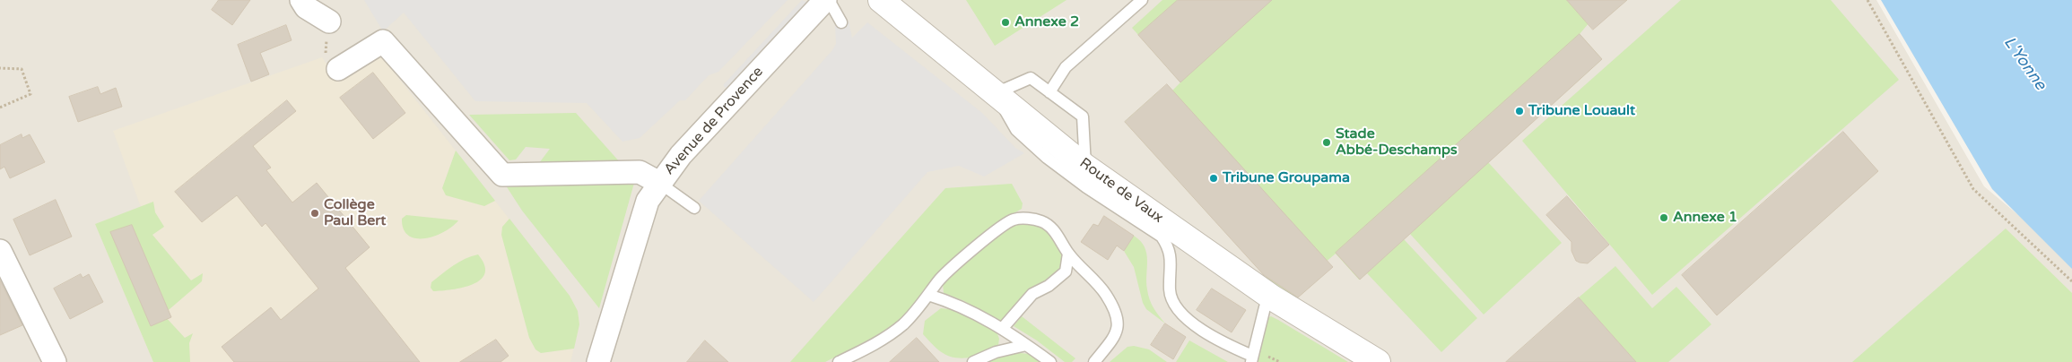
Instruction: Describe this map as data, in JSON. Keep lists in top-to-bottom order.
{
  "streets": {
    "street": ["Avenue de Provence", "Route de Vaux"]
  },
  "water": ["L'Yonne"],
  "places": [
    "Annexe 2",
    "Tribune Louault",
    "Stade Abbé-Deschamps",
    "Tribune Groupama",
    "Collège Paul Bert",
    "Annexe 1"
  ]
}
